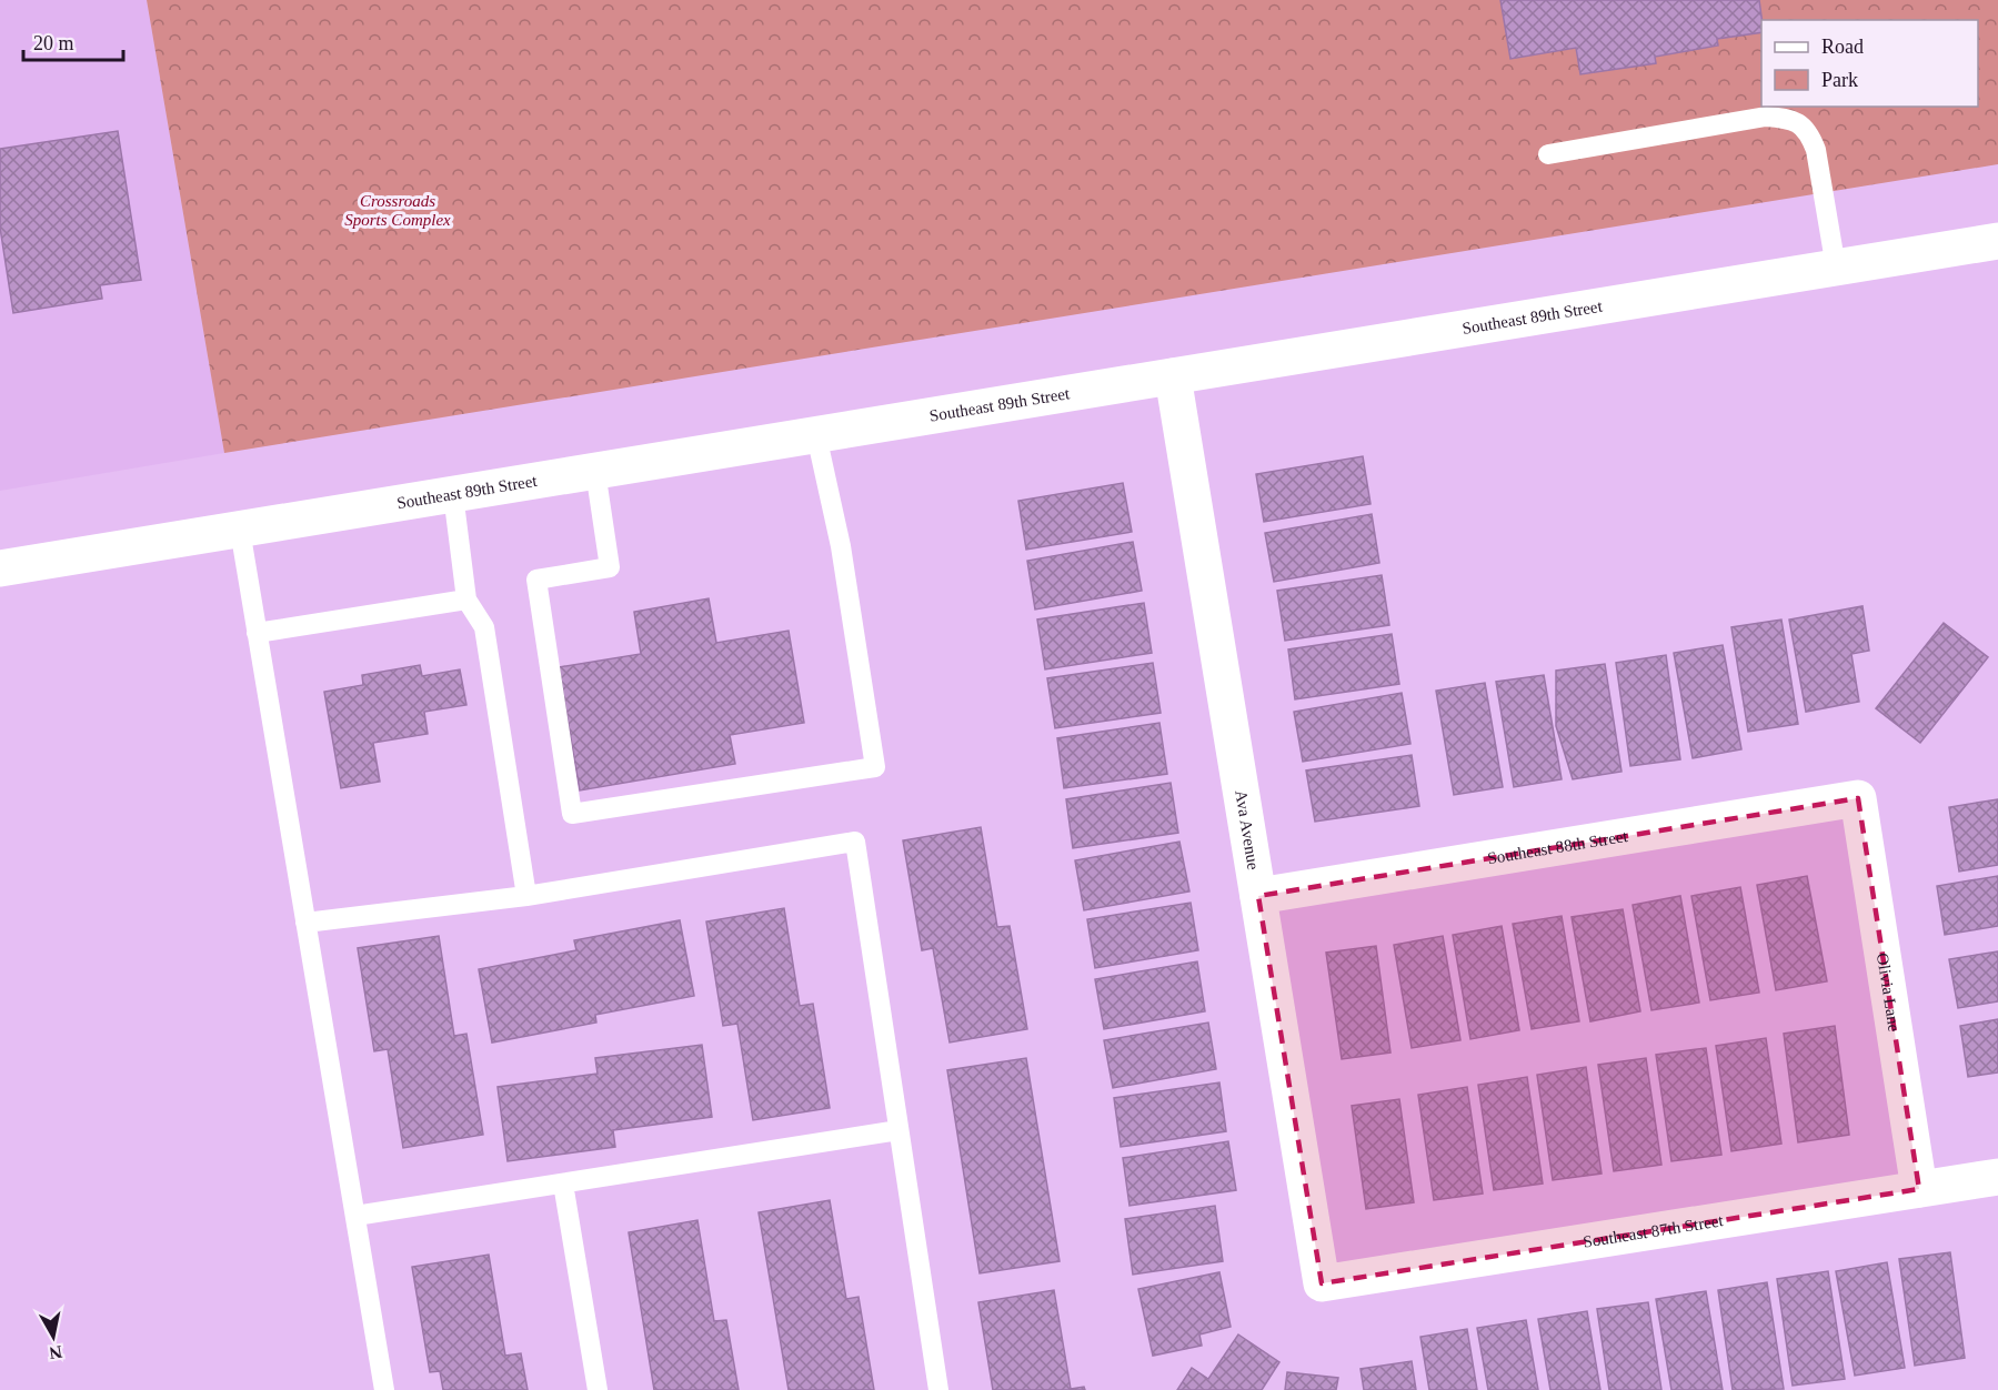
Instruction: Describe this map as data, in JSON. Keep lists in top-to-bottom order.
{
  "streets": {
    "street": [
      "Southeast 89th Street",
      "Ava Avenue",
      "Southeast 88th Street",
      "Olivia Lane",
      "Southeast 87th Street"
    ]
  },
  "crossings": [
    ["Southeast 89th Street", "Ava Avenue"],
    ["Ava Avenue", "Southeast 88th Street"],
    ["Ava Avenue", "Southeast 87th Street"],
    ["Southeast 88th Street", "Olivia Lane"],
    ["Olivia Lane", "Southeast 87th Street"]
  ],
  "parks": ["Crossroads Sports Complex"],
  "legend": ["Road", "Park"],
  "scale_bar": "20 m",
  "north": "bottom"
}
